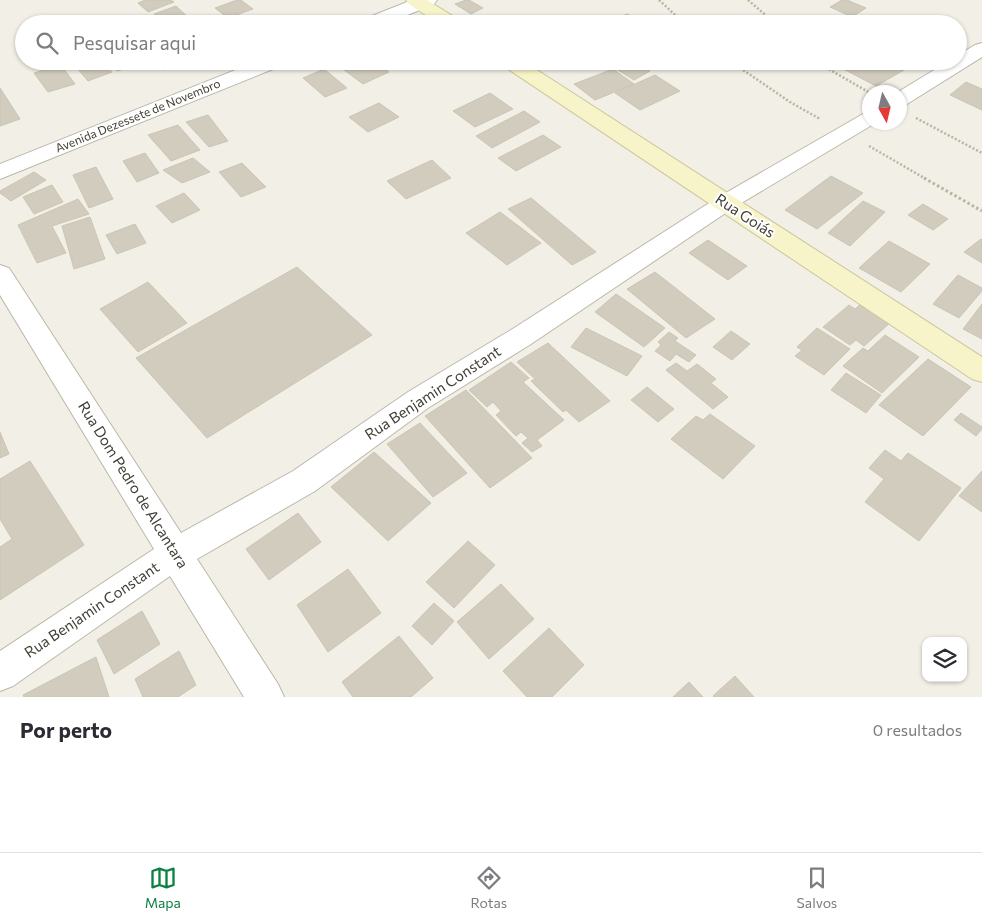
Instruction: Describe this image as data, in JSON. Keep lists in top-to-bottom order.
{
  "streets": {
    "street": [
      "Avenida Dezessete de Novembro",
      "Rua Goiás",
      "Rua Benjamin Constant",
      "Rua Dom Pedro de Alcantara"
    ]
  },
  "crossings": [
    ["Rua Goiás", "Rua Benjamin Constant"],
    ["Rua Benjamin Constant", "Rua Dom Pedro de Alcantara"]
  ],
  "north": "bottom",
  "page": {
    "search": "Pesquisar aqui",
    "heading": ["Por perto", "0 resultados"],
    "nav": ["Mapa", "Rotas", "Salvos"]
  }
}
